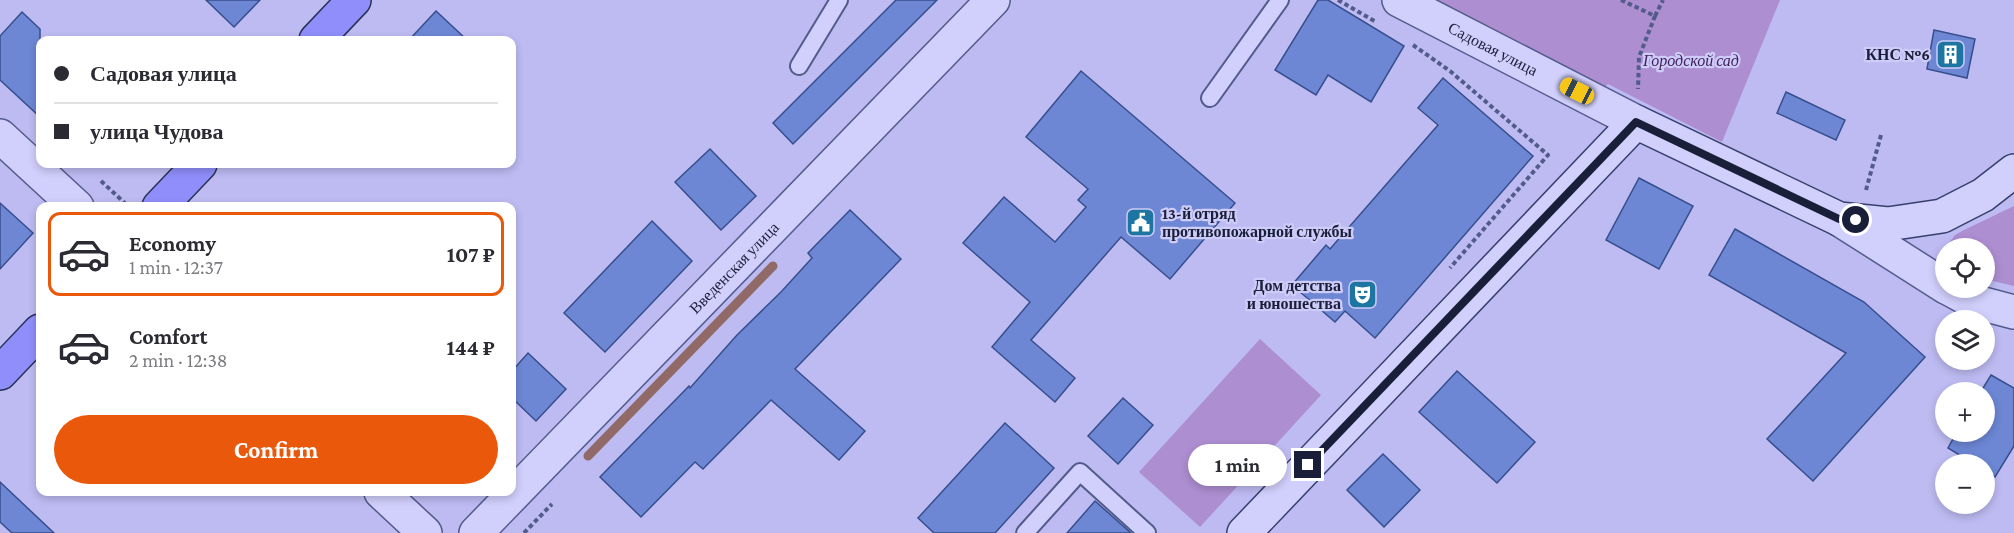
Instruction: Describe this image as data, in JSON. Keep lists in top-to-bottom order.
{
  "streets": {
    "street": ["Садовая улица", "Введенская улица"]
  },
  "parks": ["Городской сад"],
  "places": {
    "building": ["КНС №6"],
    "public building": ["13-й отряд противопожарной службы"],
    "theatre": ["Дом детства и юношества"]
  },
  "page": {
    "banner": ["Садовая улица", "улица Чудова"],
    "list": [
      {
        "name": "Economy",
        "note": "1 min · 12:37",
        "value": "107 ₽"
      },
      {
        "name": "Comfort",
        "note": "2 min · 12:38",
        "value": "144 ₽"
      }
    ],
    "map_buttons": ["+", "−"],
    "buttons": "Confirm",
    "bubble": "1 min"
  }
}
